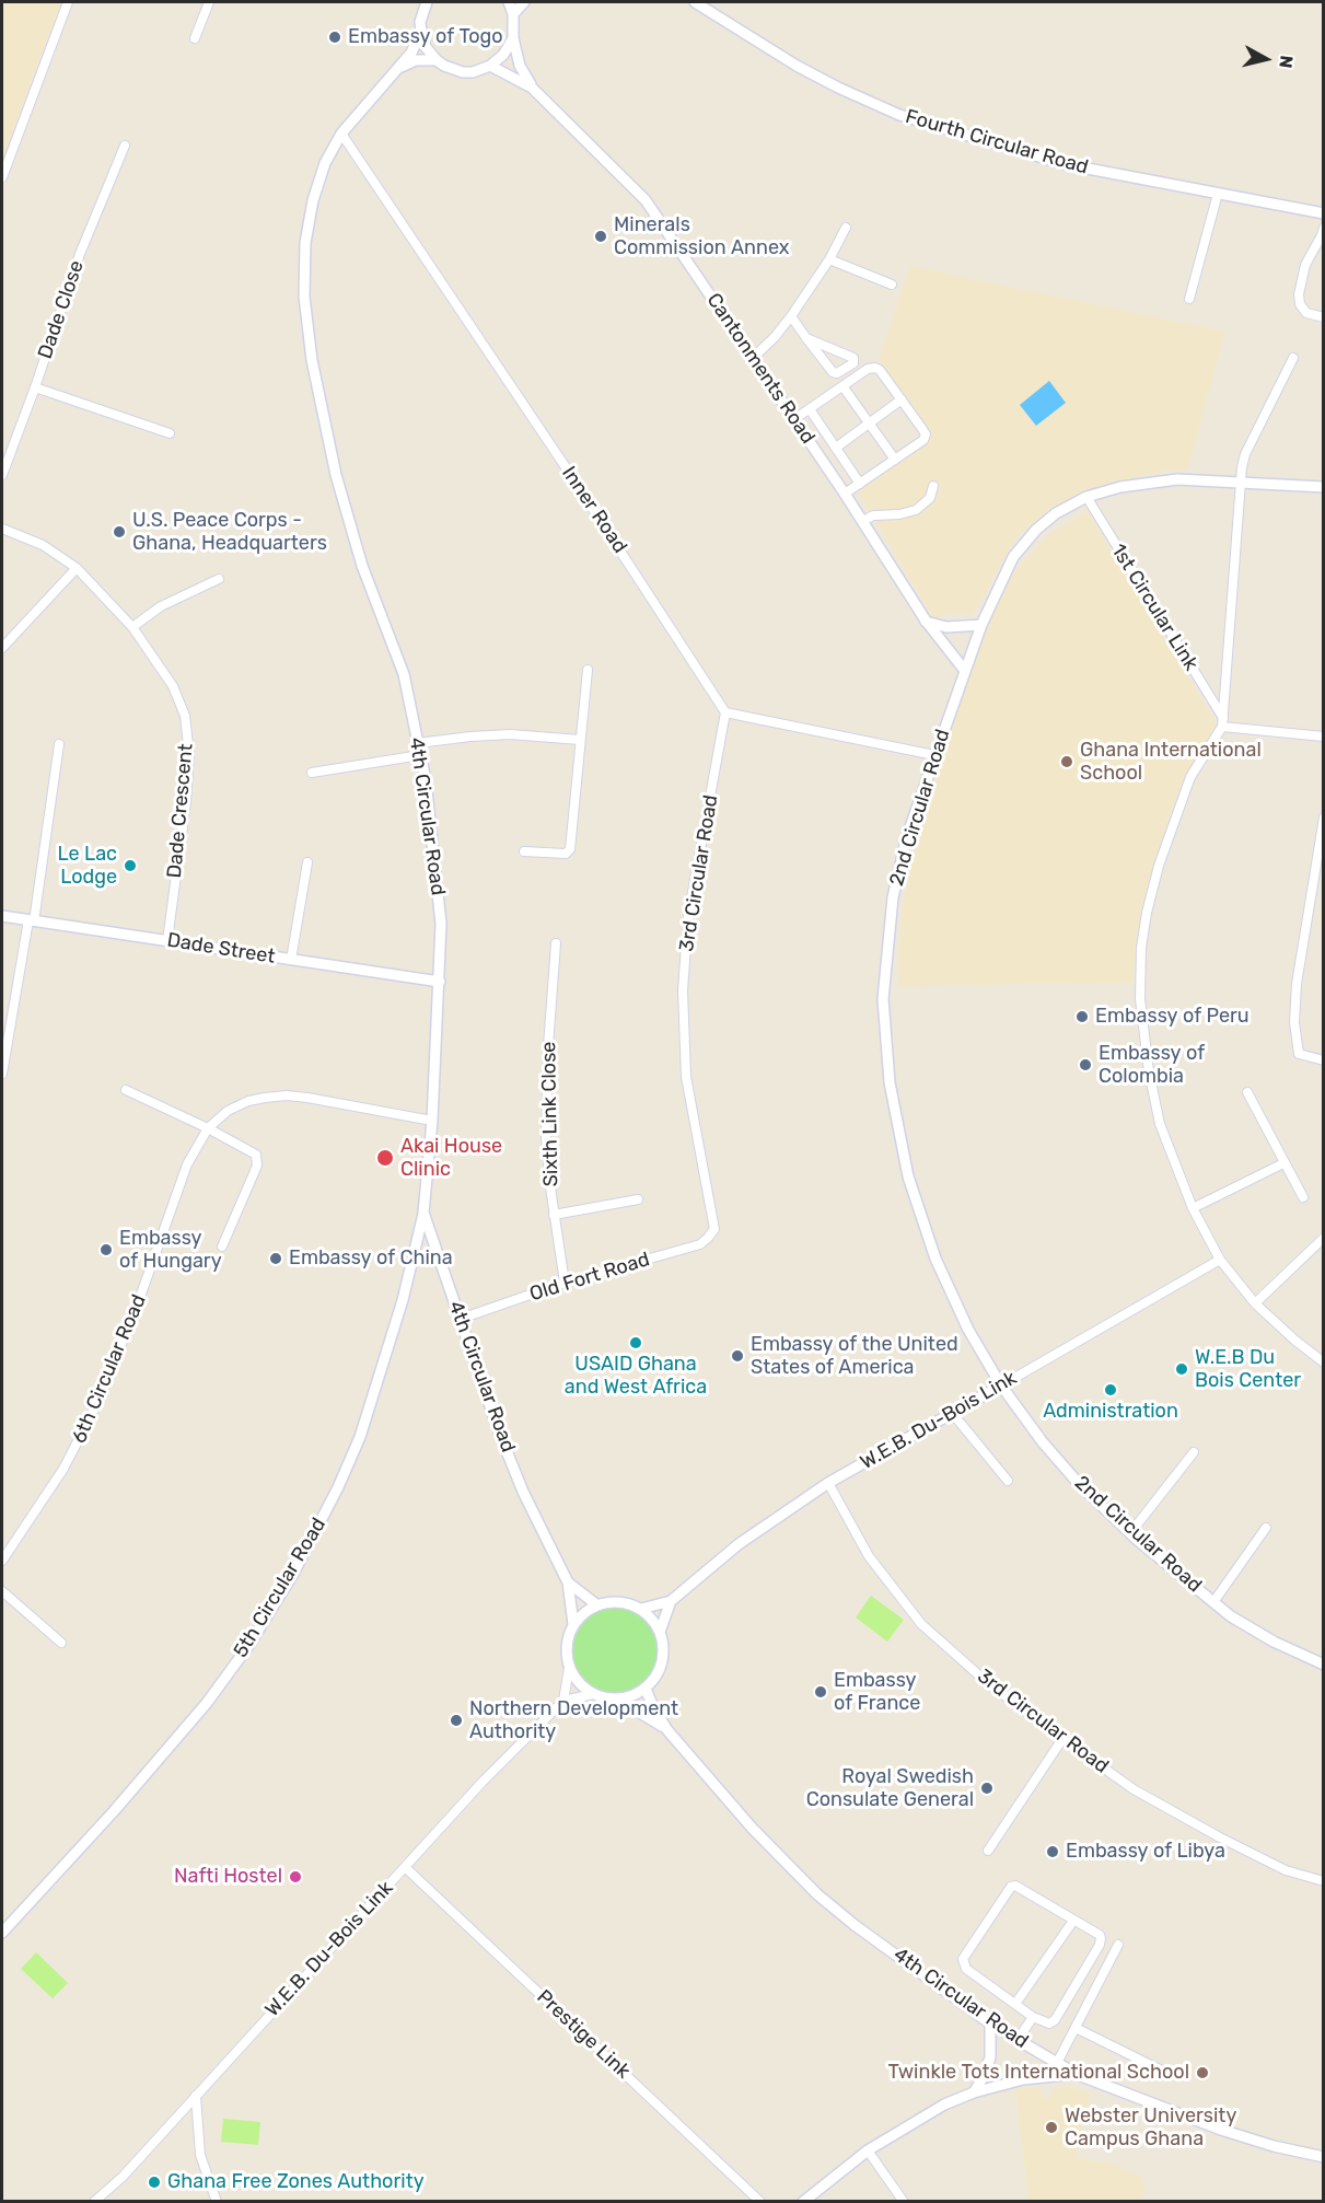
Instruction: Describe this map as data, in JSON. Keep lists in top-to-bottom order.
{
  "streets": {
    "street": [
      "Fourth Circular Road",
      "Dade Close",
      "Cantonments Road",
      "Inner Road",
      "1st Circular Link",
      "2nd Circular Road",
      "Dade Crescent",
      "4th Circular Road",
      "3rd Circular Road",
      "Dade Street",
      "Sixth Link Close",
      "Old Fort Road",
      "6th Circular Road",
      "W.E.B. Du-Bois Link",
      "5th Circular Road",
      "Prestige Link"
    ]
  },
  "crossings": [
    ["Cantonments Road", "2nd Circular Road"],
    ["Inner Road", "4th Circular Road"],
    ["Inner Road", "3rd Circular Road"],
    ["1st Circular Link", "2nd Circular Road"],
    ["2nd Circular Road", "W.E.B. Du-Bois Link"],
    ["Dade Crescent", "Dade Street"],
    ["4th Circular Road", "Dade Street"],
    ["4th Circular Road", "Old Fort Road"],
    ["4th Circular Road", "6th Circular Road"],
    ["4th Circular Road", "W.E.B. Du-Bois Link"],
    ["4th Circular Road", "5th Circular Road"],
    ["3rd Circular Road", "Old Fort Road"],
    ["3rd Circular Road", "W.E.B. Du-Bois Link"],
    ["Sixth Link Close", "Old Fort Road"],
    ["W.E.B. Du-Bois Link", "Prestige Link"]
  ],
  "places": [
    "Embassy of Togo",
    "Minerals Commission Annex",
    "U.S. Peace Corps - Ghana, Headquarters",
    "Ghana International School",
    "Le Lac Lodge",
    "Embassy of Peru",
    "Embassy of Colombia",
    "Akai House Clinic",
    "Embassy of Hungary",
    "Embassy of China",
    "USAID Ghana and West Africa",
    "Embassy of the United States of America",
    "W.E.B Du Bois Center",
    "Administration",
    "Embassy of France",
    "Northern Development Authority",
    "Royal Swedish Consulate General",
    "Embassy of Libya",
    "Nafti Hostel",
    "Twinkle Tots International School",
    "Webster University Campus Ghana",
    "Ghana Free Zones Authority"
  ],
  "north": "right"
}
